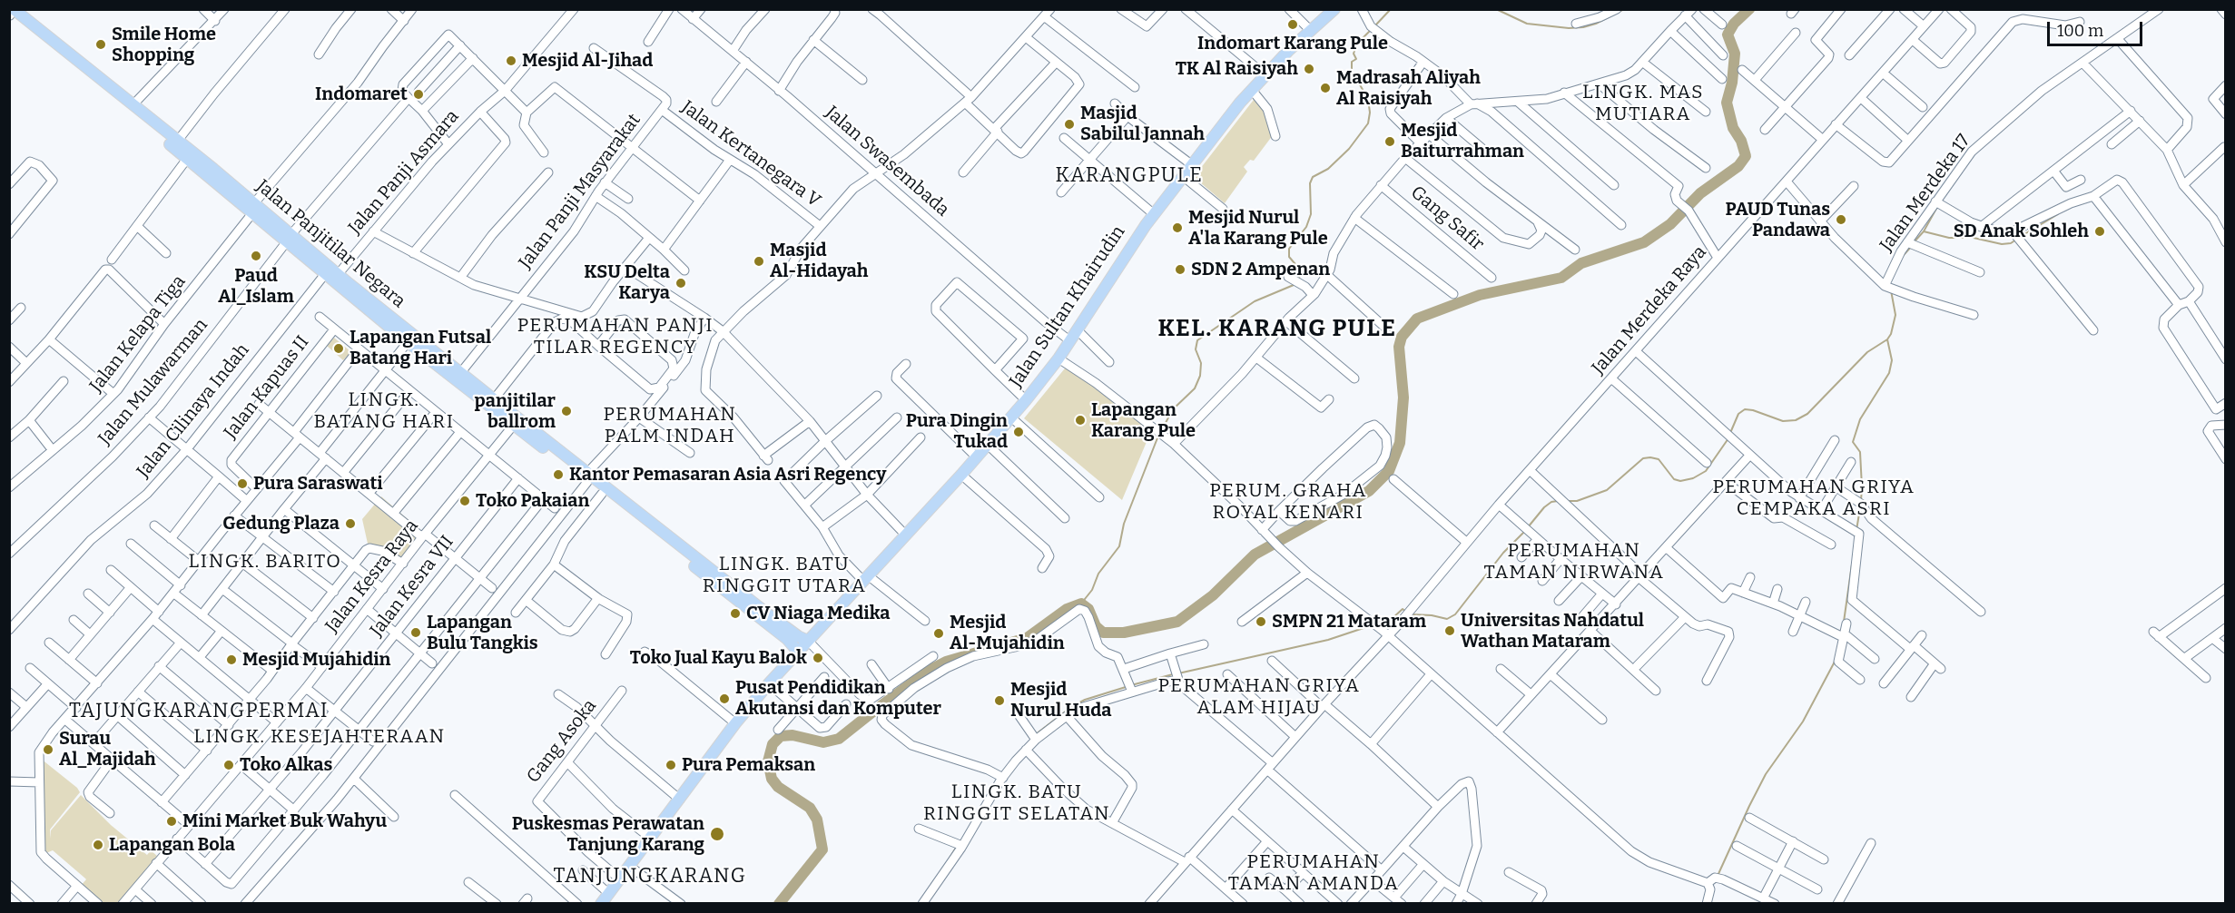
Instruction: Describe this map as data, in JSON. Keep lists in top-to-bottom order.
{
  "streets": {
    "main road": ["Jalan Panjitilar Negara", "Jalan Sultan Khairudin"],
    "street": [
      "Jalan Kertanegara V",
      "Jalan Swasembada",
      "Jalan Panji Asmara",
      "Jalan Panji Masyarakat",
      "Jalan Merdeka 17",
      "Gang Safir",
      "Jalan Merdeka Raya",
      "Jalan Kelapa Tiga",
      "Jalan Mulawarman",
      "Jalan Kapuas II",
      "Jalan Cilinaya Indah",
      "Jalan Kesra Raya",
      "Jalan Kesra VII",
      "Gang Asoka"
    ]
  },
  "crossings": [
    ["Jalan Kertanegara V", "Jalan Panji Masyarakat"],
    ["Jalan Swasembada", "Jalan Sultan Khairudin"],
    ["Jalan Panji Asmara", "Jalan Panjitilar Negara"],
    ["Jalan Panji Asmara", "Jalan Cilinaya Indah"],
    ["Jalan Panji Masyarakat", "Jalan Panjitilar Negara"],
    ["Jalan Panjitilar Negara", "Jalan Sultan Khairudin"],
    ["Jalan Panjitilar Negara", "Jalan Kelapa Tiga"],
    ["Jalan Panjitilar Negara", "Jalan Mulawarman"],
    ["Jalan Panjitilar Negara", "Jalan Cilinaya Indah"],
    ["Jalan Panjitilar Negara", "Jalan Kesra Raya"],
    ["Jalan Sultan Khairudin", "Gang Asoka"]
  ],
  "districts": [
    "LINGK. MAS MUTIARA",
    "KARANGPULE",
    "PERUMAHAN PANJI TILAR REGENCY",
    "KEL. KARANG PULE",
    "LINGK. BATANG HARI",
    "PERUMAHAN PALM INDAH",
    "PERUMAHAN GRIYA CEMPAKA ASRI",
    "PERUM. GRAHA ROYAL KENARI",
    "PERUMAHAN TAMAN NIRWANA",
    "LINGK. BARITO",
    "LINGK. BATU RINGGIT UTARA",
    "PERUMAHAN GRIYA ALAM HIJAU",
    "TAJUNGKARANGPERMAI",
    "LINGK. KESEJAHTERAAN",
    "LINGK. BATU RINGGIT SELATAN",
    "PERUMAHAN TAMAN AMANDA",
    "TANJUNGKARANG"
  ],
  "places": [
    "Indomart Karang Pule",
    "Smile Home Shopping",
    "Mesjid Al-Jihad",
    "TK Al Raisiyah",
    "Madrasah Aliyah Al Raisiyah",
    "Indomaret",
    "Masjid Sabilul Jannah",
    "Mesjid Baiturrahman",
    "PAUD Tunas Pandawa",
    "Mesjid Nurul A'la Karang Pule",
    "SD Anak Sohleh",
    "Paud Al_Islam",
    "Masjid Al-Hidayah",
    "SDN 2 Ampenan",
    "KSU Delta Karya",
    "Lapangan Futsal Batang Hari",
    "panjitilar ballrom",
    "Lapangan Karang Pule",
    "Pura Dingin Tukad",
    "Kantor Pemasaran Asia Asri Regency",
    "Pura Saraswati",
    "Toko Pakaian",
    "Gedung Plaza",
    "CV Niaga Medika",
    "SMPN 21 Mataram",
    "Universitas Nahdatul Wathan Mataram",
    "Lapangan Bulu Tangkis",
    "Mesjid Al-Mujahidin",
    "Toko Jual Kayu Balok",
    "Mesjid Mujahidin",
    "Pusat Pendidikan Akutansi dan Komputer",
    "Mesjid Nurul Huda",
    "Surau Al_Majidah",
    "Toko Alkas",
    "Pura Pemaksan",
    "Mini Market Buk Wahyu",
    "Puskesmas Perawatan Tanjung Karang",
    "Lapangan Bola"
  ],
  "scale_bar": "100 m"
}
